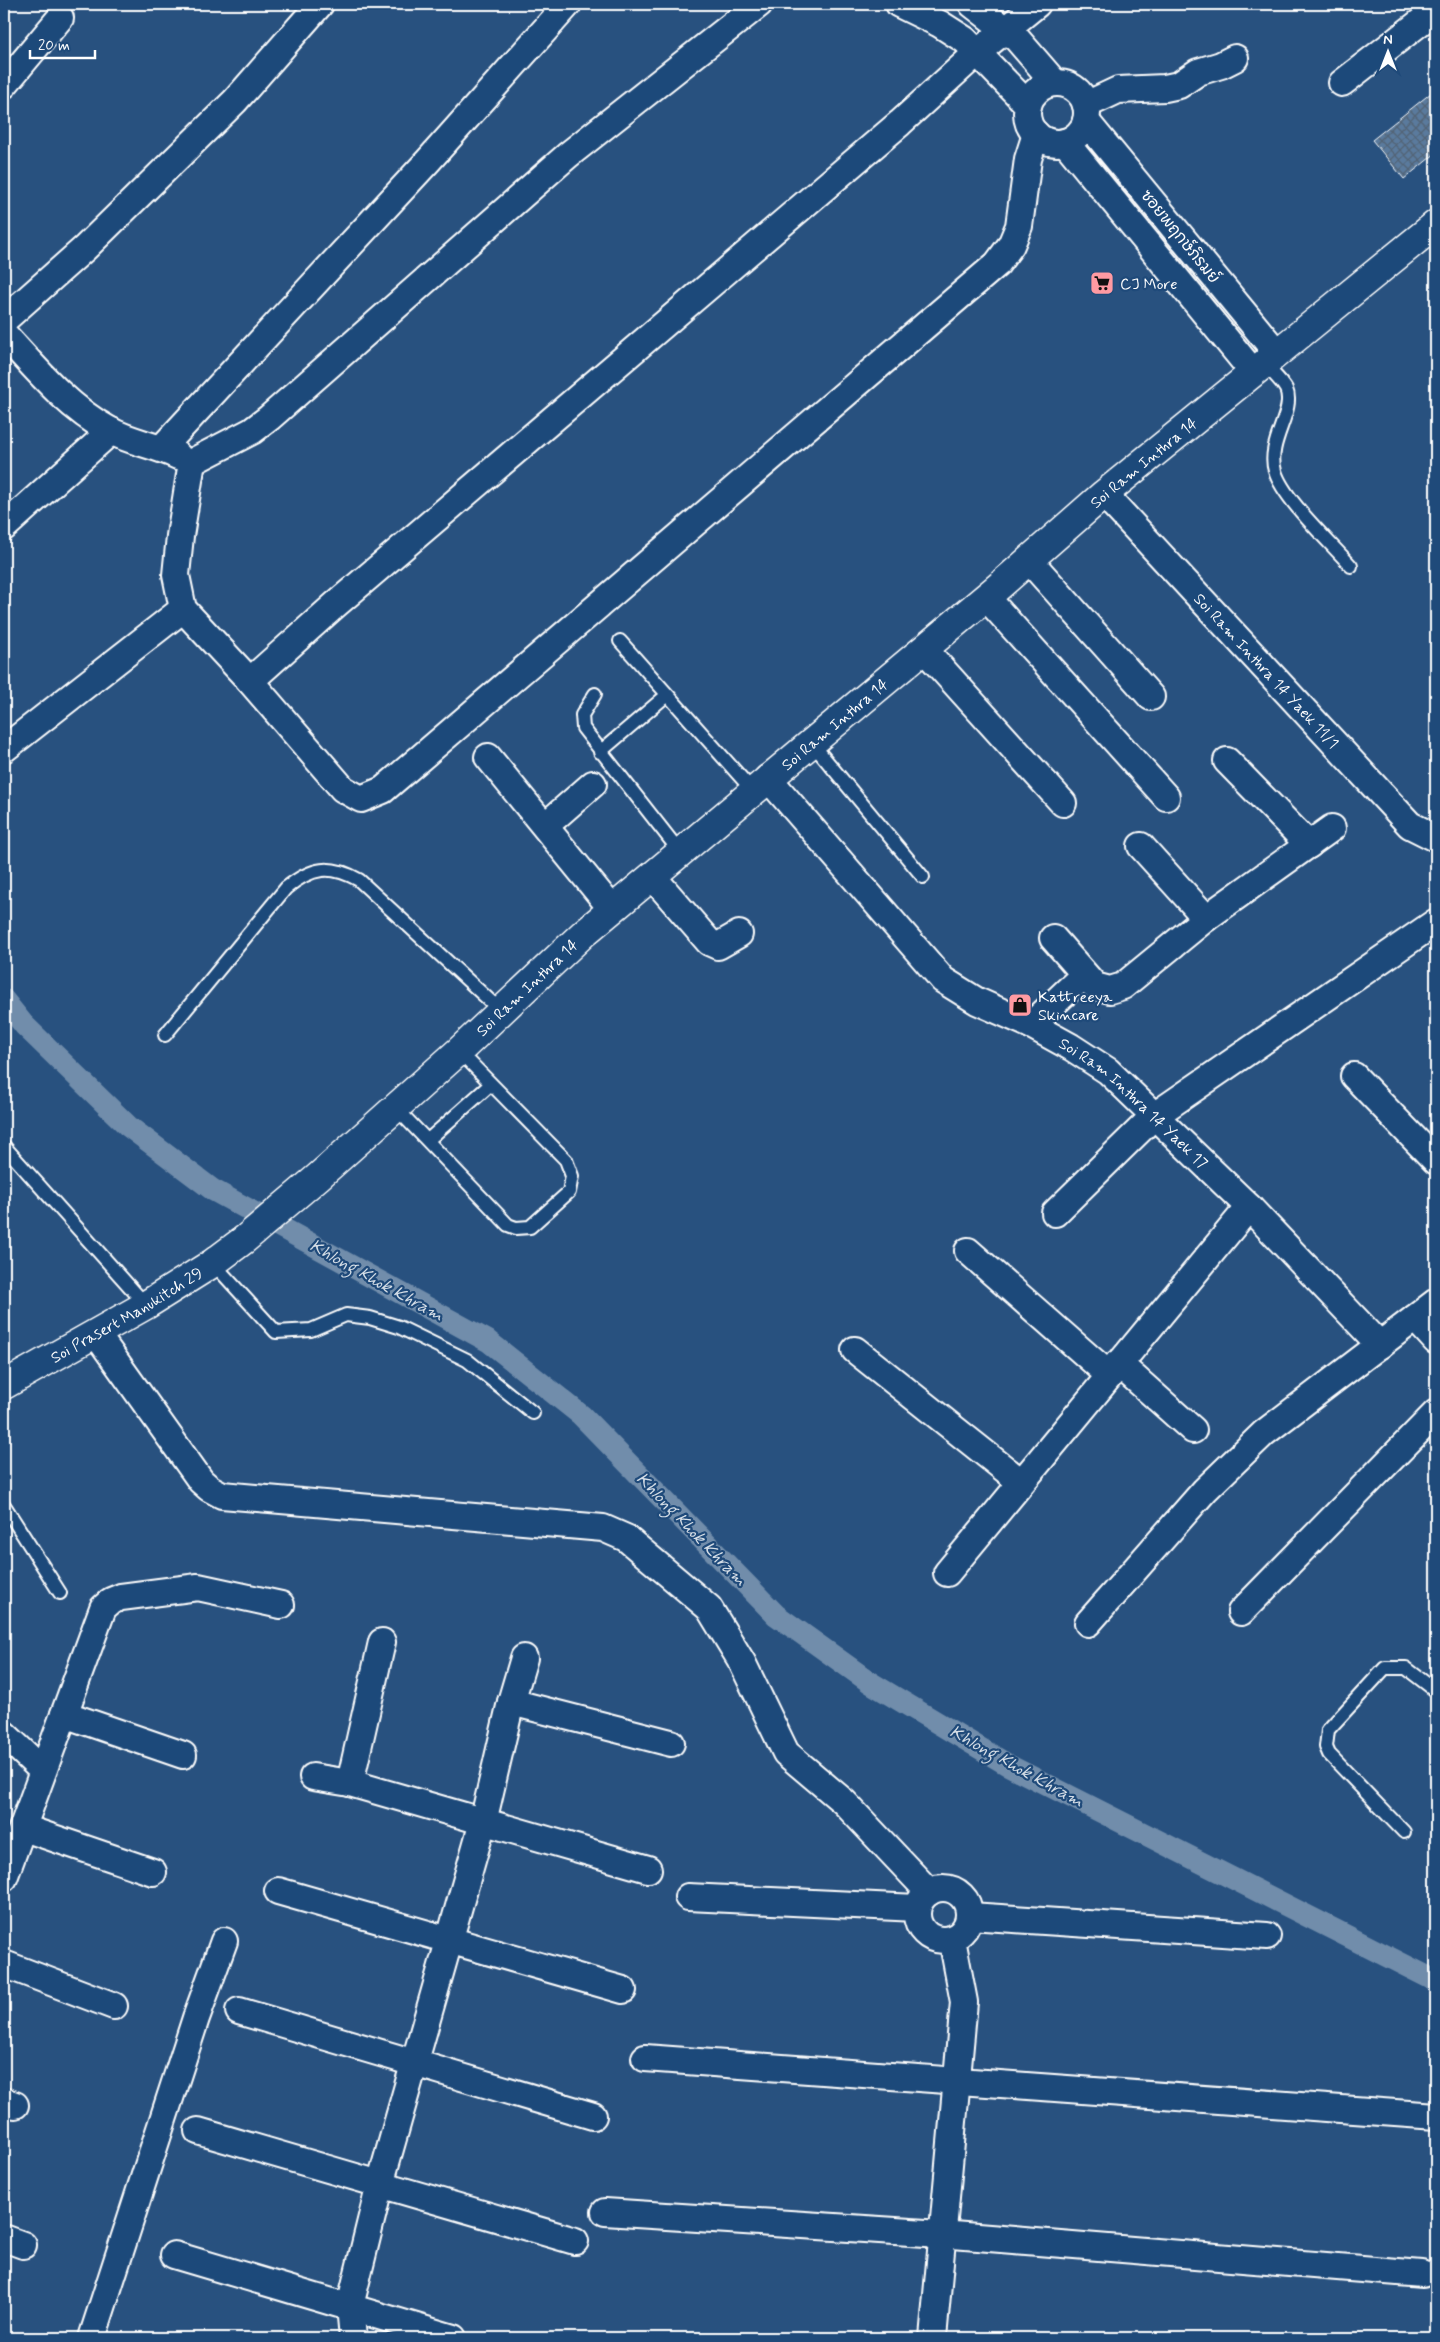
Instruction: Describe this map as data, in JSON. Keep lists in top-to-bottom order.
{
  "streets": {
    "street": [
      "ซอยพฤกษ์ภิรมย์",
      "Soi Ram Inthra 14",
      "Soi Ram Inthra 14 Yaek 11/1",
      "Soi Ram Inthra 14 Yaek 17",
      "Soi Prasert Manukitch 29"
    ]
  },
  "crossings": [
    ["ซอยพฤกษ์ภิรมย์", "Soi Ram Inthra 14"],
    ["Soi Ram Inthra 14", "Soi Ram Inthra 14 Yaek 11/1"],
    ["Soi Ram Inthra 14", "Soi Ram Inthra 14 Yaek 17"],
    ["Soi Ram Inthra 14", "Soi Prasert Manukitch 29"]
  ],
  "water": ["Khlong Khok Khram"],
  "places": {
    "supermarket": ["CJ More"],
    "shop": ["Kattreeya Skincare"]
  },
  "scale_bar": "20 m",
  "north": "top"
}
